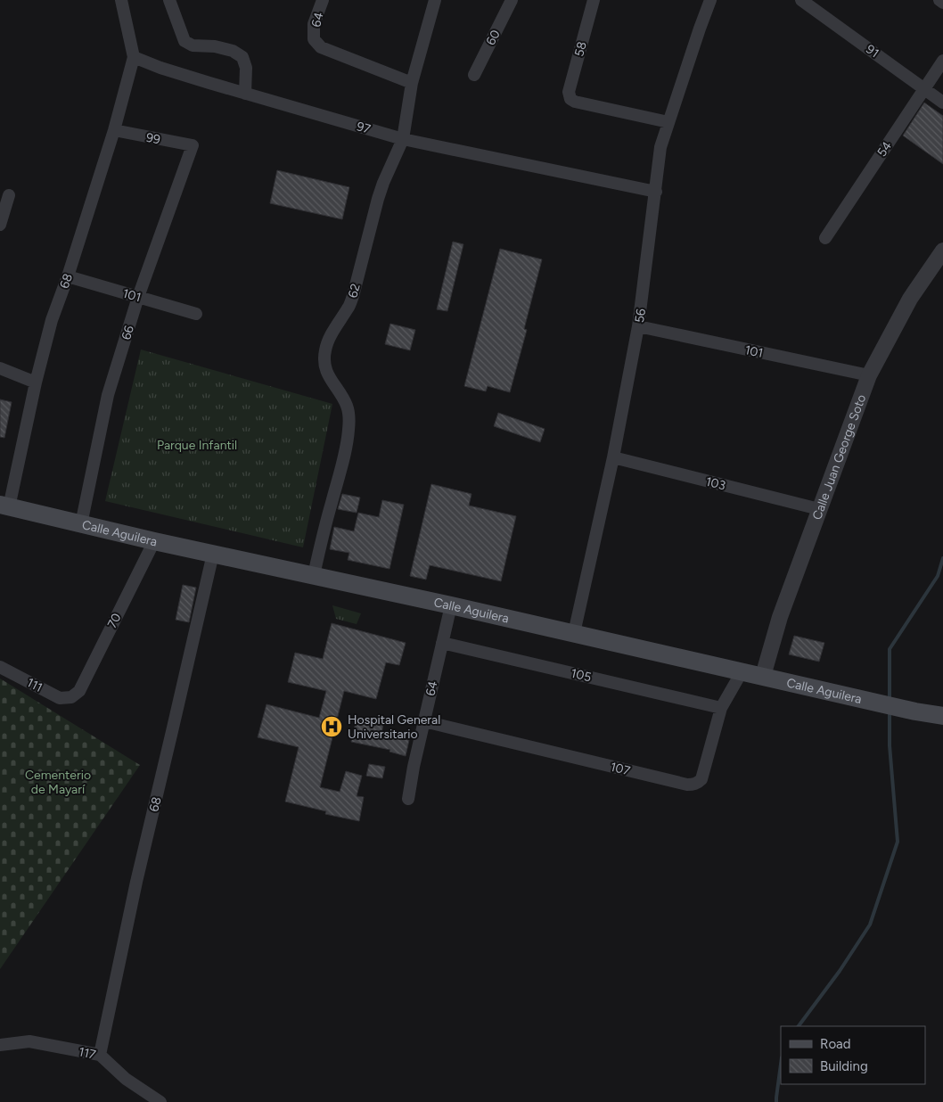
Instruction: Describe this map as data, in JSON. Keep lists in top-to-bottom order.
{
  "streets": {
    "main road": ["Calle Aguilera"],
    "street": [
      "64",
      "60",
      "58",
      "91",
      "97",
      "99",
      "54",
      "68",
      "62",
      "101",
      "56",
      "66",
      "Calle Juan George Soto",
      "103",
      "70",
      "105",
      "111",
      "107",
      "117"
    ]
  },
  "crossings": [
    ["64", "62"],
    ["64", "Calle Aguilera"],
    ["64", "105"],
    ["64", "107"],
    ["58", "56"],
    ["91", "54"],
    ["97", "68"],
    ["97", "62"],
    ["97", "56"],
    ["99", "68"],
    ["99", "66"],
    ["68", "101"],
    ["68", "Calle Aguilera"],
    ["68", "117"],
    ["62", "Calle Aguilera"],
    ["101", "56"],
    ["101", "66"],
    ["101", "Calle Juan George Soto"],
    ["56", "103"],
    ["56", "Calle Aguilera"],
    ["66", "Calle Aguilera"],
    ["Calle Juan George Soto", "103"],
    ["Calle Juan George Soto", "Calle Aguilera"],
    ["Calle Aguilera", "70"],
    ["Calle Aguilera", "107"],
    ["70", "111"],
    ["105", "107"]
  ],
  "parks": ["Parque Infantil", "Cementerio de Mayarí"],
  "places": {
    "hospital": ["Hospital General Universitario"]
  },
  "legend": ["Road", "Building"]
}
